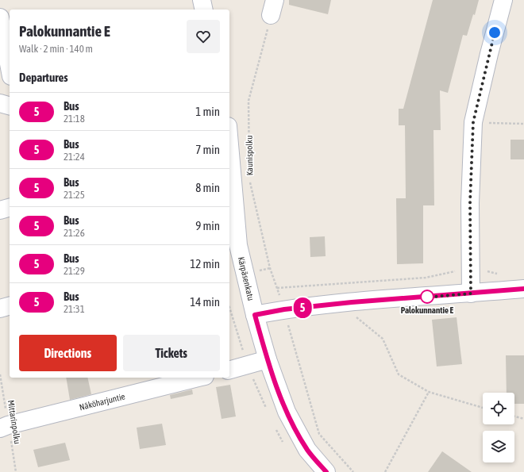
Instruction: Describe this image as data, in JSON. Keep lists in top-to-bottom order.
{
  "streets": {
    "street": ["Kärpäsenkatu", "Näköharjuntie"],
    "path": ["Kaunispolku", "Mittarinpolku"]
  },
  "crossings": [
    ["Näköharjuntie", "Mittarinpolku"]
  ],
  "places": ["Palokunnantie E"],
  "lines": ["bus line 5"],
  "page": {
    "on_map": "5",
    "heading": [
      ["Palokunnantie E", "Walk · 2 min · 140 m"],
      "Departures"
    ],
    "list": [
      {
        "mark": "5",
        "name": "Bus",
        "note": "21:18",
        "value": "1 min"
      },
      {
        "mark": "5",
        "name": "Bus",
        "note": "21:24",
        "value": "7 min"
      },
      {
        "mark": "5",
        "name": "Bus",
        "note": "21:25",
        "value": "8 min"
      },
      {
        "mark": "5",
        "name": "Bus",
        "note": "21:26",
        "value": "9 min"
      },
      {
        "mark": "5",
        "name": "Bus",
        "note": "21:29",
        "value": "12 min"
      },
      {
        "mark": "5",
        "name": "Bus",
        "note": "21:31",
        "value": "14 min"
      }
    ],
    "buttons": ["Directions", "Tickets"]
  }
}
